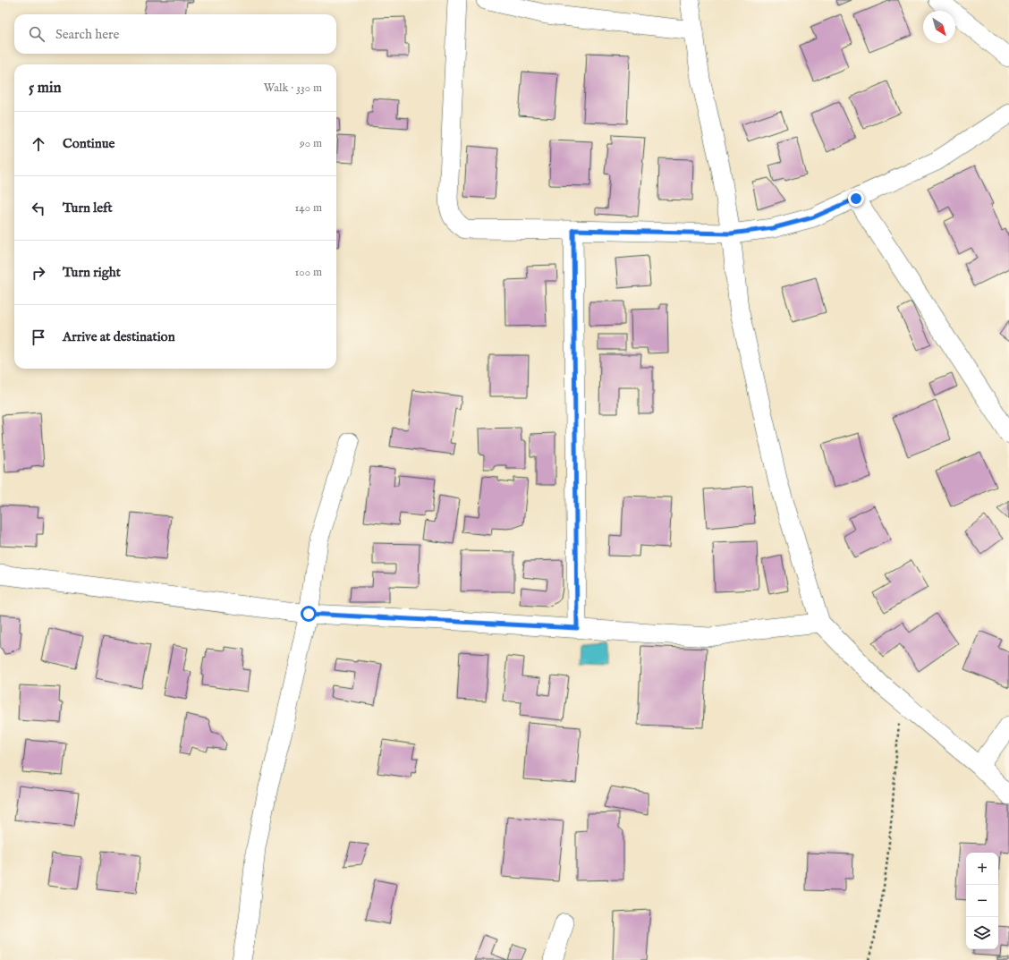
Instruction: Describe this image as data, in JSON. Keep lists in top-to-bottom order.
{
  "north": "bottom right",
  "page": {
    "search": "Search here",
    "heading": ["5 min", "Walk · 330 m"],
    "list": [
      ["Continue", "90 m"],
      ["Turn left", "140 m"],
      ["Turn right", "100 m"],
      "Arrive at destination"
    ],
    "map_buttons": ["+", "−"]
  }
}
